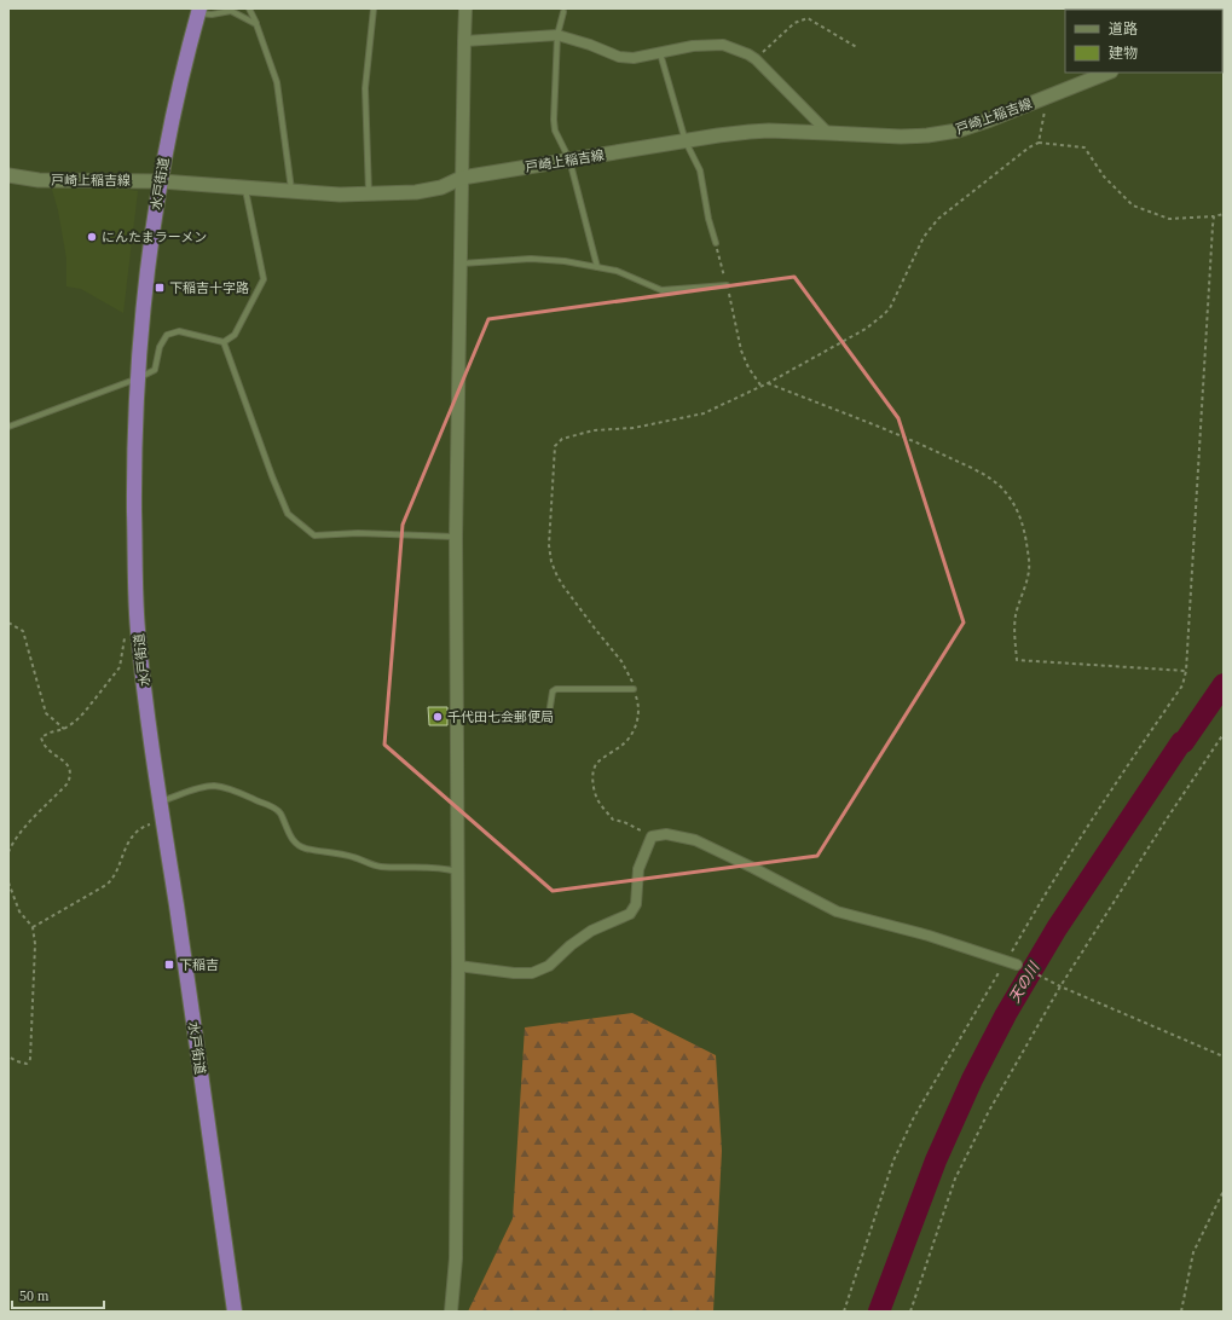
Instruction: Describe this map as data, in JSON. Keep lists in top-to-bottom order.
{
  "streets": {
    "highway": ["水戸街道"],
    "main road": ["戸崎上稲吉線"]
  },
  "crossings": [
    ["戸崎上稲吉線", "水戸街道"]
  ],
  "water": ["天の川"],
  "places": {
    "other": ["にんたまラーメン", "千代田七会郵便局"],
    "transit": ["下稲吉十字路", "下稲吉"]
  },
  "legend": ["道路", "建物"],
  "scale_bar": "50 m"
}
